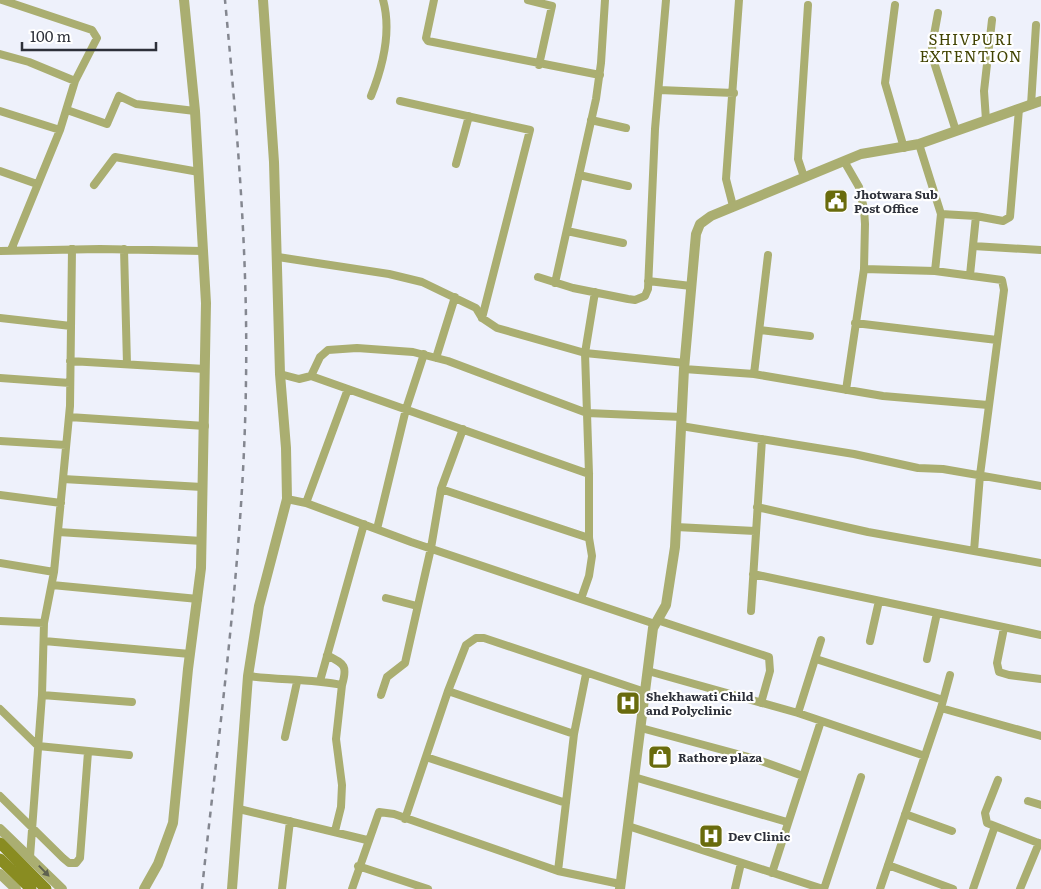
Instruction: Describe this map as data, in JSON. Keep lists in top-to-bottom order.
{
  "districts": ["SHIVPURI EXTENTION"],
  "places": {
    "public building": ["Jhotwara Sub Post Office"],
    "hospital": ["Shekhawati Child and Polyclinic", "Dev Clinic"],
    "shop": ["Rathore plaza"]
  },
  "scale_bar": "100 m"
}
